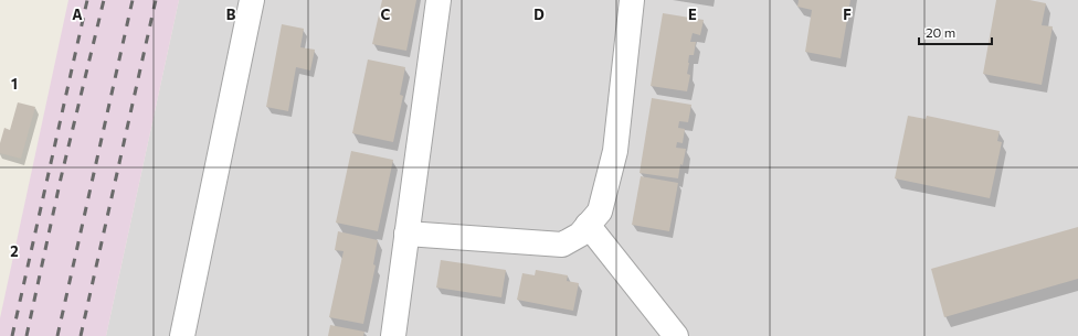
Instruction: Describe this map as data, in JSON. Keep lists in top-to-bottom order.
{
  "scale_bar": "20 m",
  "grid": {
    "columns": [
      "A",
      "B",
      "C",
      "D",
      "E",
      "F"
    ],
    "rows": ["1", "2"]
  }
}
